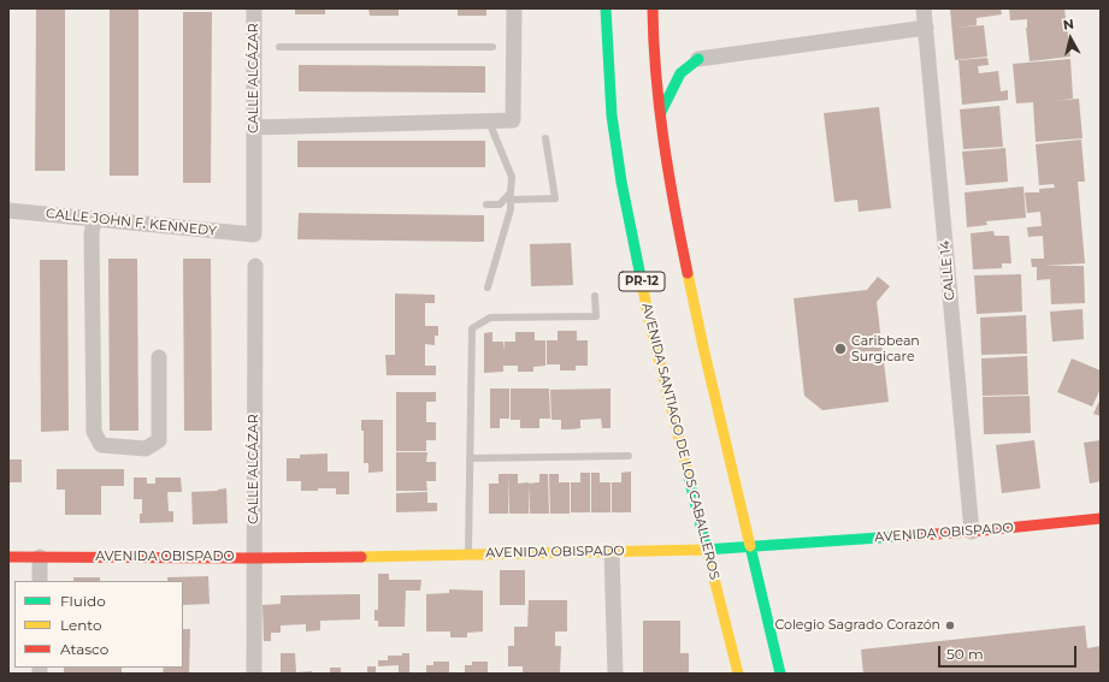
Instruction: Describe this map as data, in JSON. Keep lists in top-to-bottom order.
{
  "streets": {
    "main road": ["PR-12", "AVENIDA SANTIAGO DE LOS CABALLEROS", "AVENIDA OBISPADO"],
    "street": ["CALLE ALCÁZAR", "CALLE JOHN F. KENNEDY", "CALLE 14"]
  },
  "crossings": [
    ["CALLE ALCÁZAR", "CALLE JOHN F. KENNEDY"],
    ["CALLE ALCÁZAR", "AVENIDA OBISPADO"],
    ["CALLE 14", "AVENIDA OBISPADO"],
    ["AVENIDA SANTIAGO DE LOS CABALLEROS", "AVENIDA OBISPADO"]
  ],
  "places": ["Caribbean Surgicare", "Colegio Sagrado Corazón"],
  "legend": ["Fluido", "Lento", "Atasco"],
  "scale_bar": "50 m",
  "north": "top"
}
